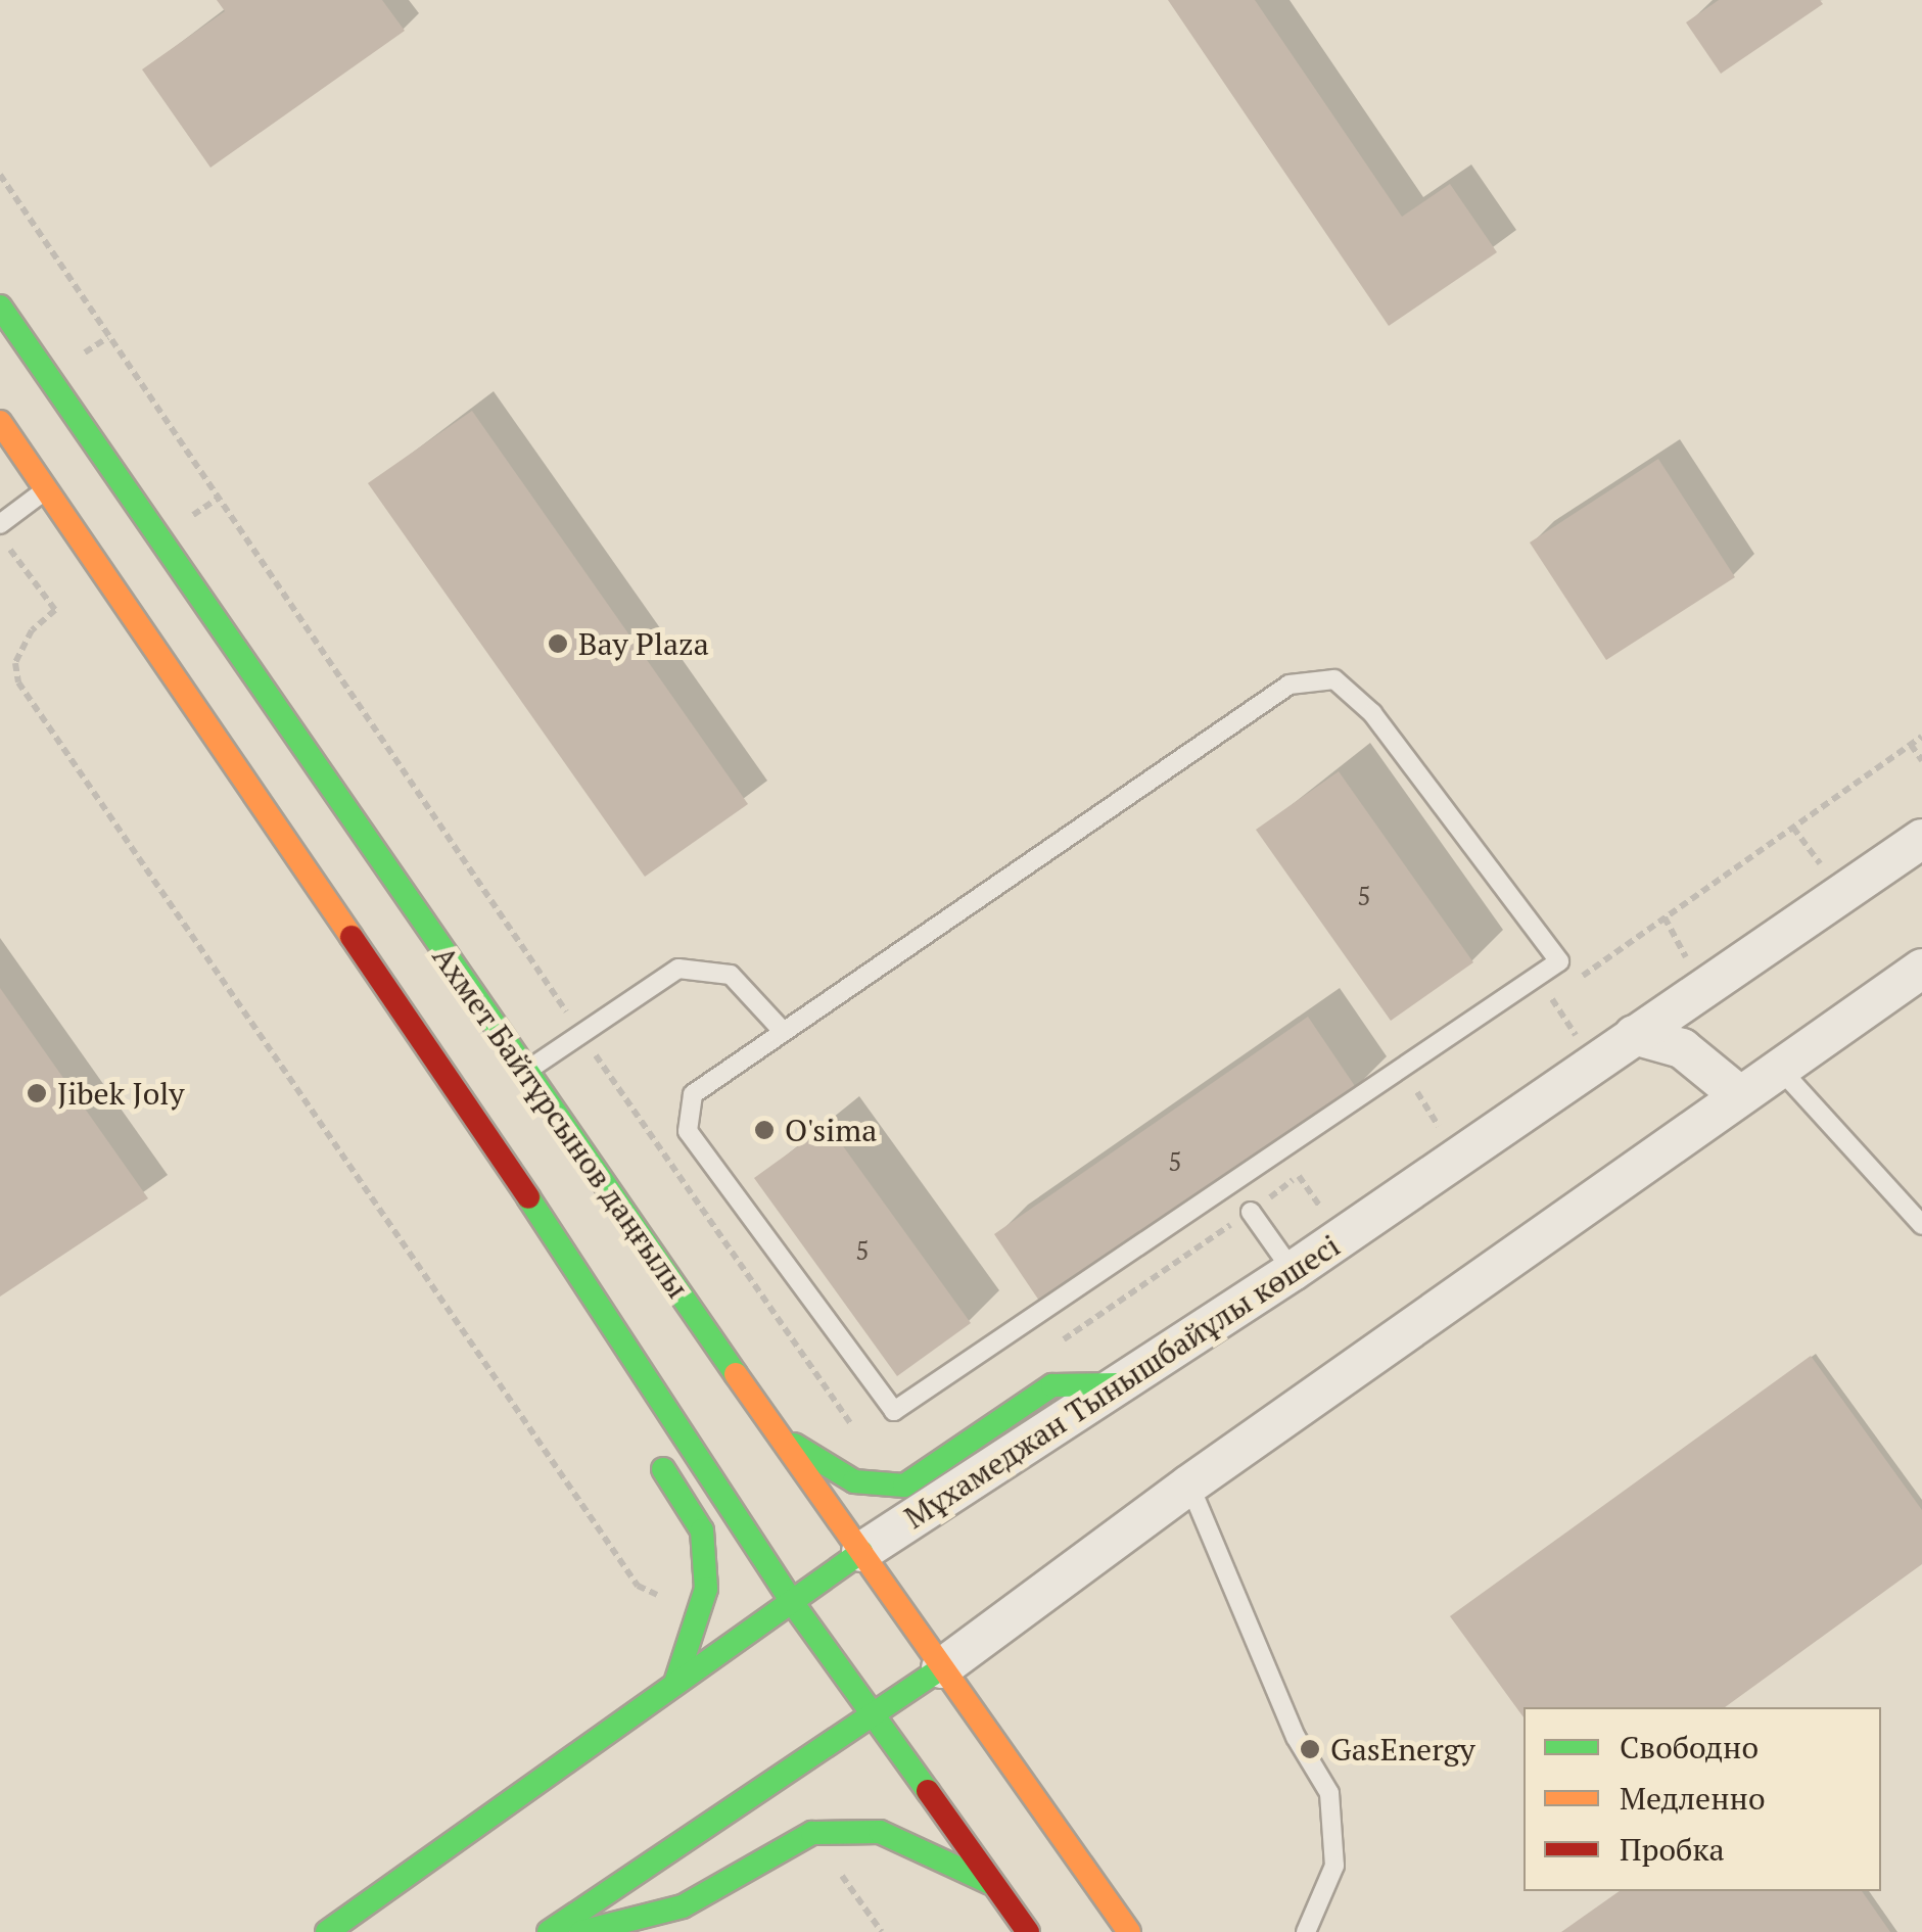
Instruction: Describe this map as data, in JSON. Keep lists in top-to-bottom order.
{
  "streets": {
    "street": ["Ахмет Байтұрсынов даңғылы", "Мұхамеджан Тынышбайұлы көшесі"]
  },
  "crossings": [
    ["Ахмет Байтұрсынов даңғылы", "Мұхамеджан Тынышбайұлы көшесі"]
  ],
  "places": [
    "Bay Plaza",
    "Jibek Joly",
    "O'sima",
    "GasEnergy"
  ],
  "house_numbers": ["5", "5", "5"],
  "legend": ["Свободно", "Медленно", "Пробка"]
}
